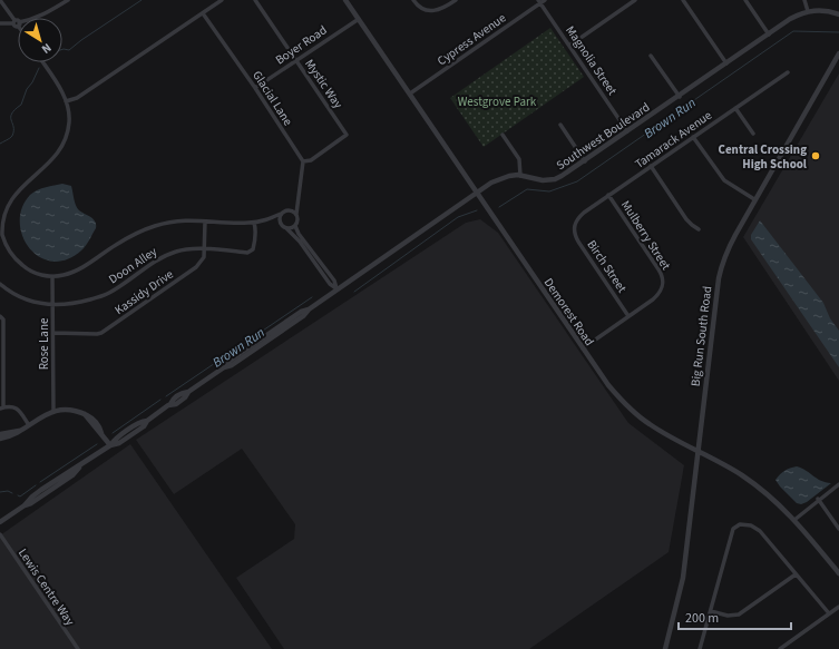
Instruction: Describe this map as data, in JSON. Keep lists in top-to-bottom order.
{
  "streets": {
    "street": [
      "Cypress Avenue",
      "Boyer Road",
      "Magnolia Street",
      "Mystic Way",
      "Glacial Lane",
      "Southwest Boulevard",
      "Tamarack Avenue",
      "Mulberry Street",
      "Doon Alley",
      "Birch Street",
      "Kassidy Drive",
      "Demorest Road",
      "Big Run South Road",
      "Rose Lane",
      "Lewis Centre Way"
    ]
  },
  "crossings": [
    ["Cypress Avenue", "Magnolia Street"],
    ["Cypress Avenue", "Demorest Road"],
    ["Boyer Road", "Mystic Way"],
    ["Boyer Road", "Glacial Lane"],
    ["Boyer Road", "Demorest Road"],
    ["Magnolia Street", "Southwest Boulevard"],
    ["Mystic Way", "Glacial Lane"],
    ["Southwest Boulevard", "Demorest Road"],
    ["Tamarack Avenue", "Mulberry Street"],
    ["Tamarack Avenue", "Birch Street"],
    ["Mulberry Street", "Birch Street"],
    ["Doon Alley", "Kassidy Drive"],
    ["Doon Alley", "Rose Lane"],
    ["Kassidy Drive", "Rose Lane"],
    ["Demorest Road", "Big Run South Road"]
  ],
  "water": ["Brown Run"],
  "parks": ["Westgrove Park"],
  "places": ["Central Crossing High School"],
  "scale_bar": "200 m",
  "north": "bottom right"
}
